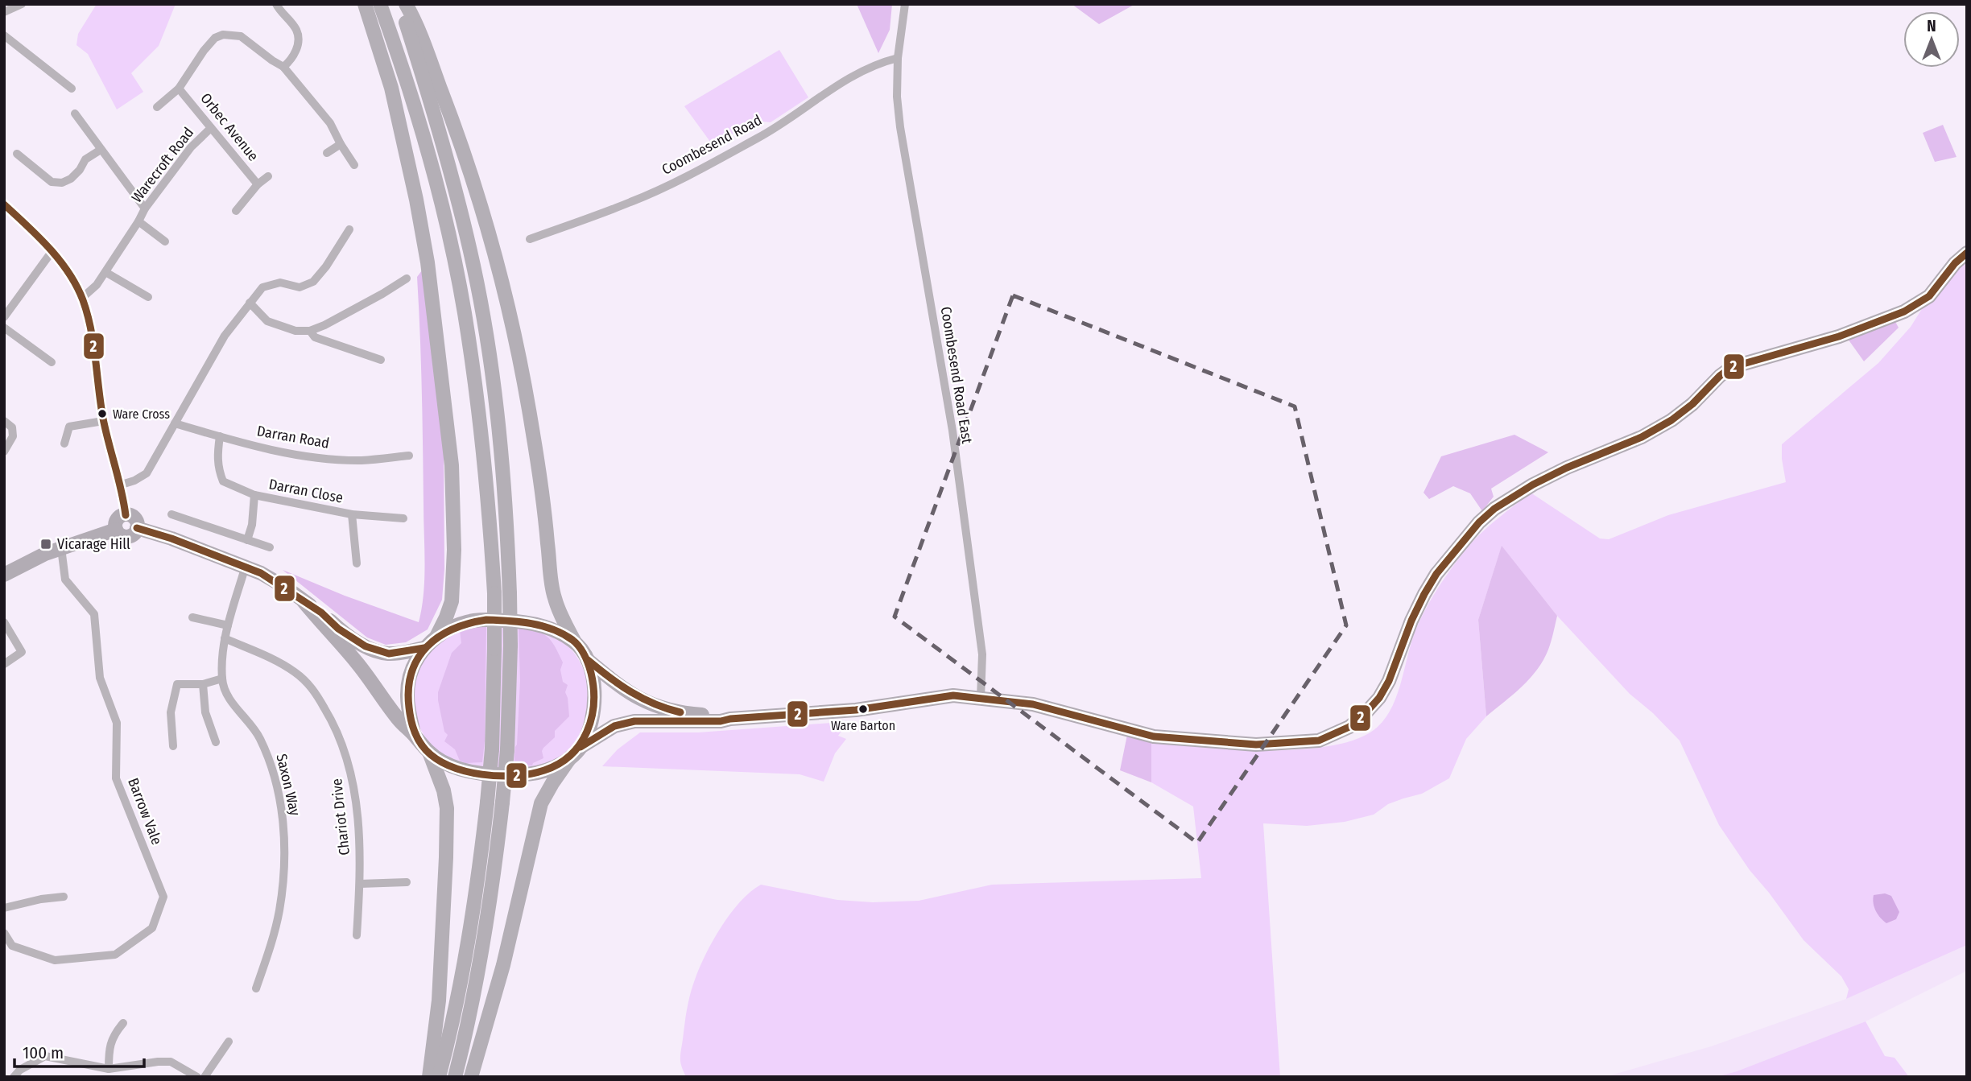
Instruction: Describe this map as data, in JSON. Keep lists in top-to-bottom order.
{
  "streets": {
    "street": [
      "Orbec Avenue",
      "Coombesend Road",
      "Warecroft Road",
      "Coombesend Road East",
      "Darran Road",
      "Darran Close",
      "Saxon Way",
      "Barrow Vale",
      "Chariot Drive"
    ]
  },
  "crossings": [
    ["Orbec Avenue", "Warecroft Road"],
    ["Coombesend Road", "Coombesend Road East"],
    ["Darran Road", "Darran Close"]
  ],
  "places": {
    "other": ["Ware Cross", "Ware Barton"],
    "transit": ["Vicarage Hill"]
  },
  "lines": ["transit line 2"],
  "scale_bar": "100 m",
  "north": "top"
}
